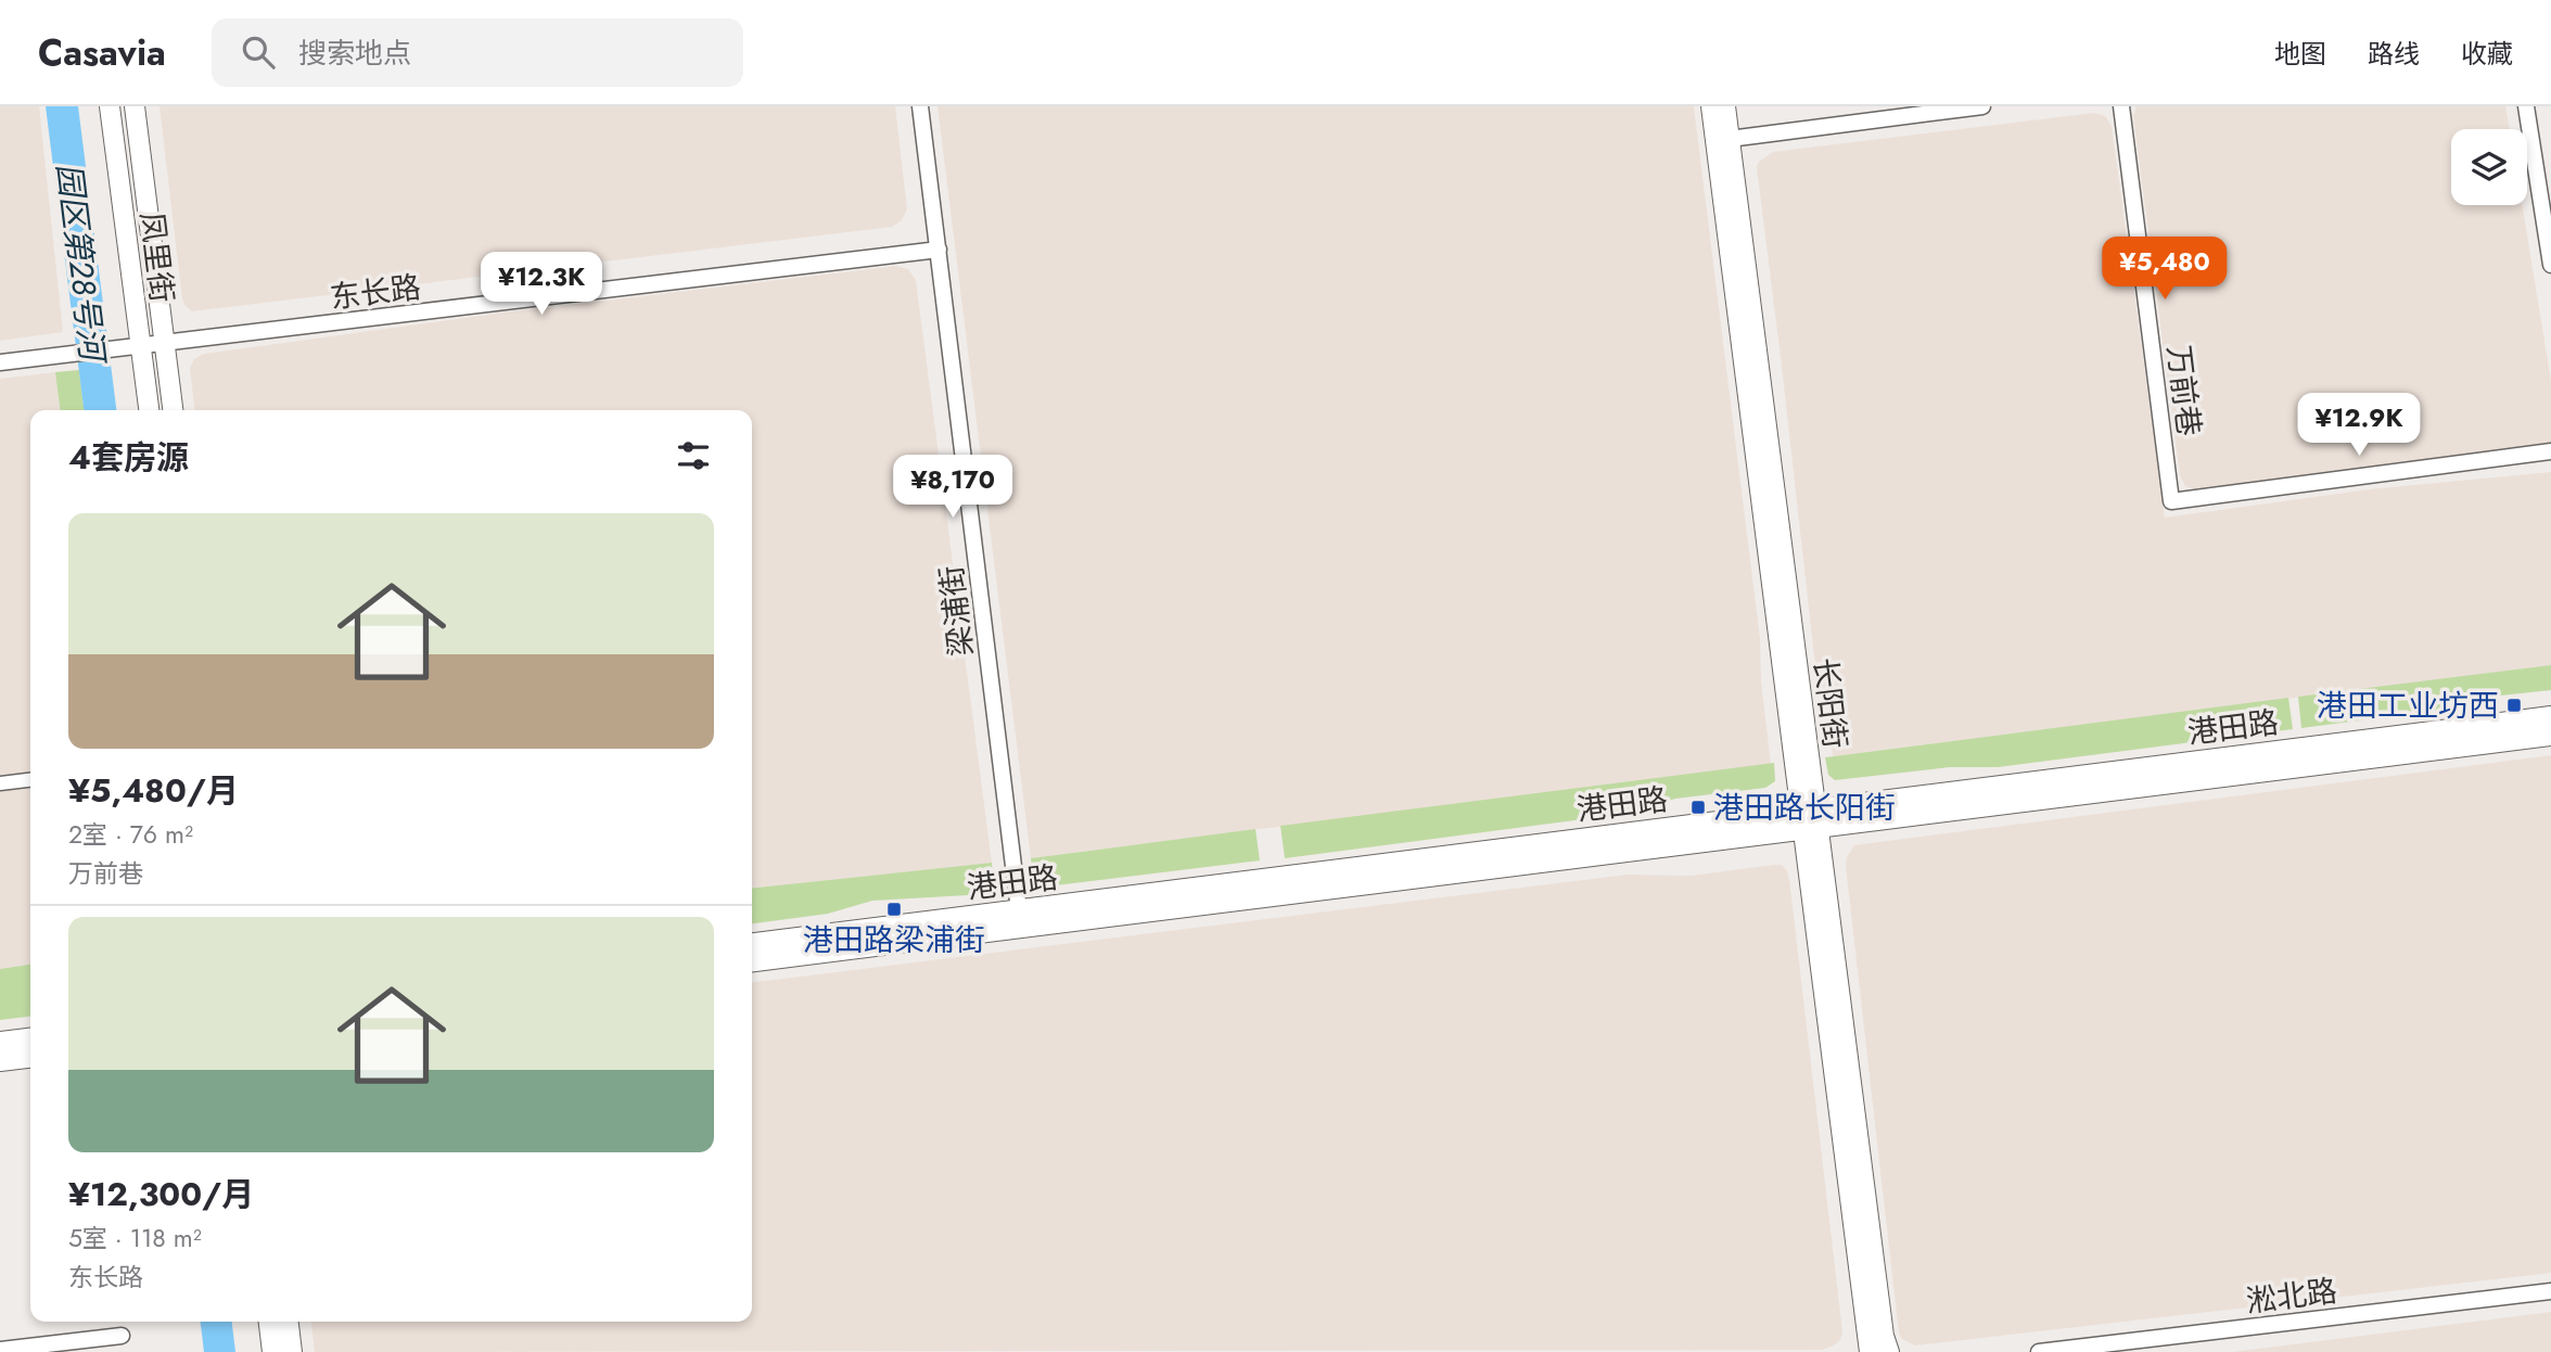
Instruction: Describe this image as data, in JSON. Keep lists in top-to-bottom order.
{
  "streets": {
    "main road": ["凤里街", "长阳街", "港田路"],
    "street": [
      "东长路",
      "万前巷",
      "梁浦街",
      "淞北路"
    ]
  },
  "crossings": [
    ["凤里街", "东长路"],
    ["东长路", "梁浦街"],
    ["梁浦街", "港田路"],
    ["长阳街", "港田路"]
  ],
  "water": ["园区第28号河"],
  "places": {
    "transit": ["港田工业坊西", "港田路长阳街", "港田路梁浦街"]
  },
  "page": {
    "header": "Casavia",
    "search": "搜索地点",
    "nav": ["地图", "路线", "收藏"],
    "price": [
      "¥5,480",
      "¥12.3K",
      "¥12.9K",
      "¥8,170"
    ],
    "heading": "4套房源",
    "list": [
      {
        "name": "¥5,480/月",
        "note": "2室 · 76 m² · 万前巷"
      },
      {
        "name": "¥12,300/月",
        "note": "5室 · 118 m² · 东长路"
      }
    ]
  }
}
